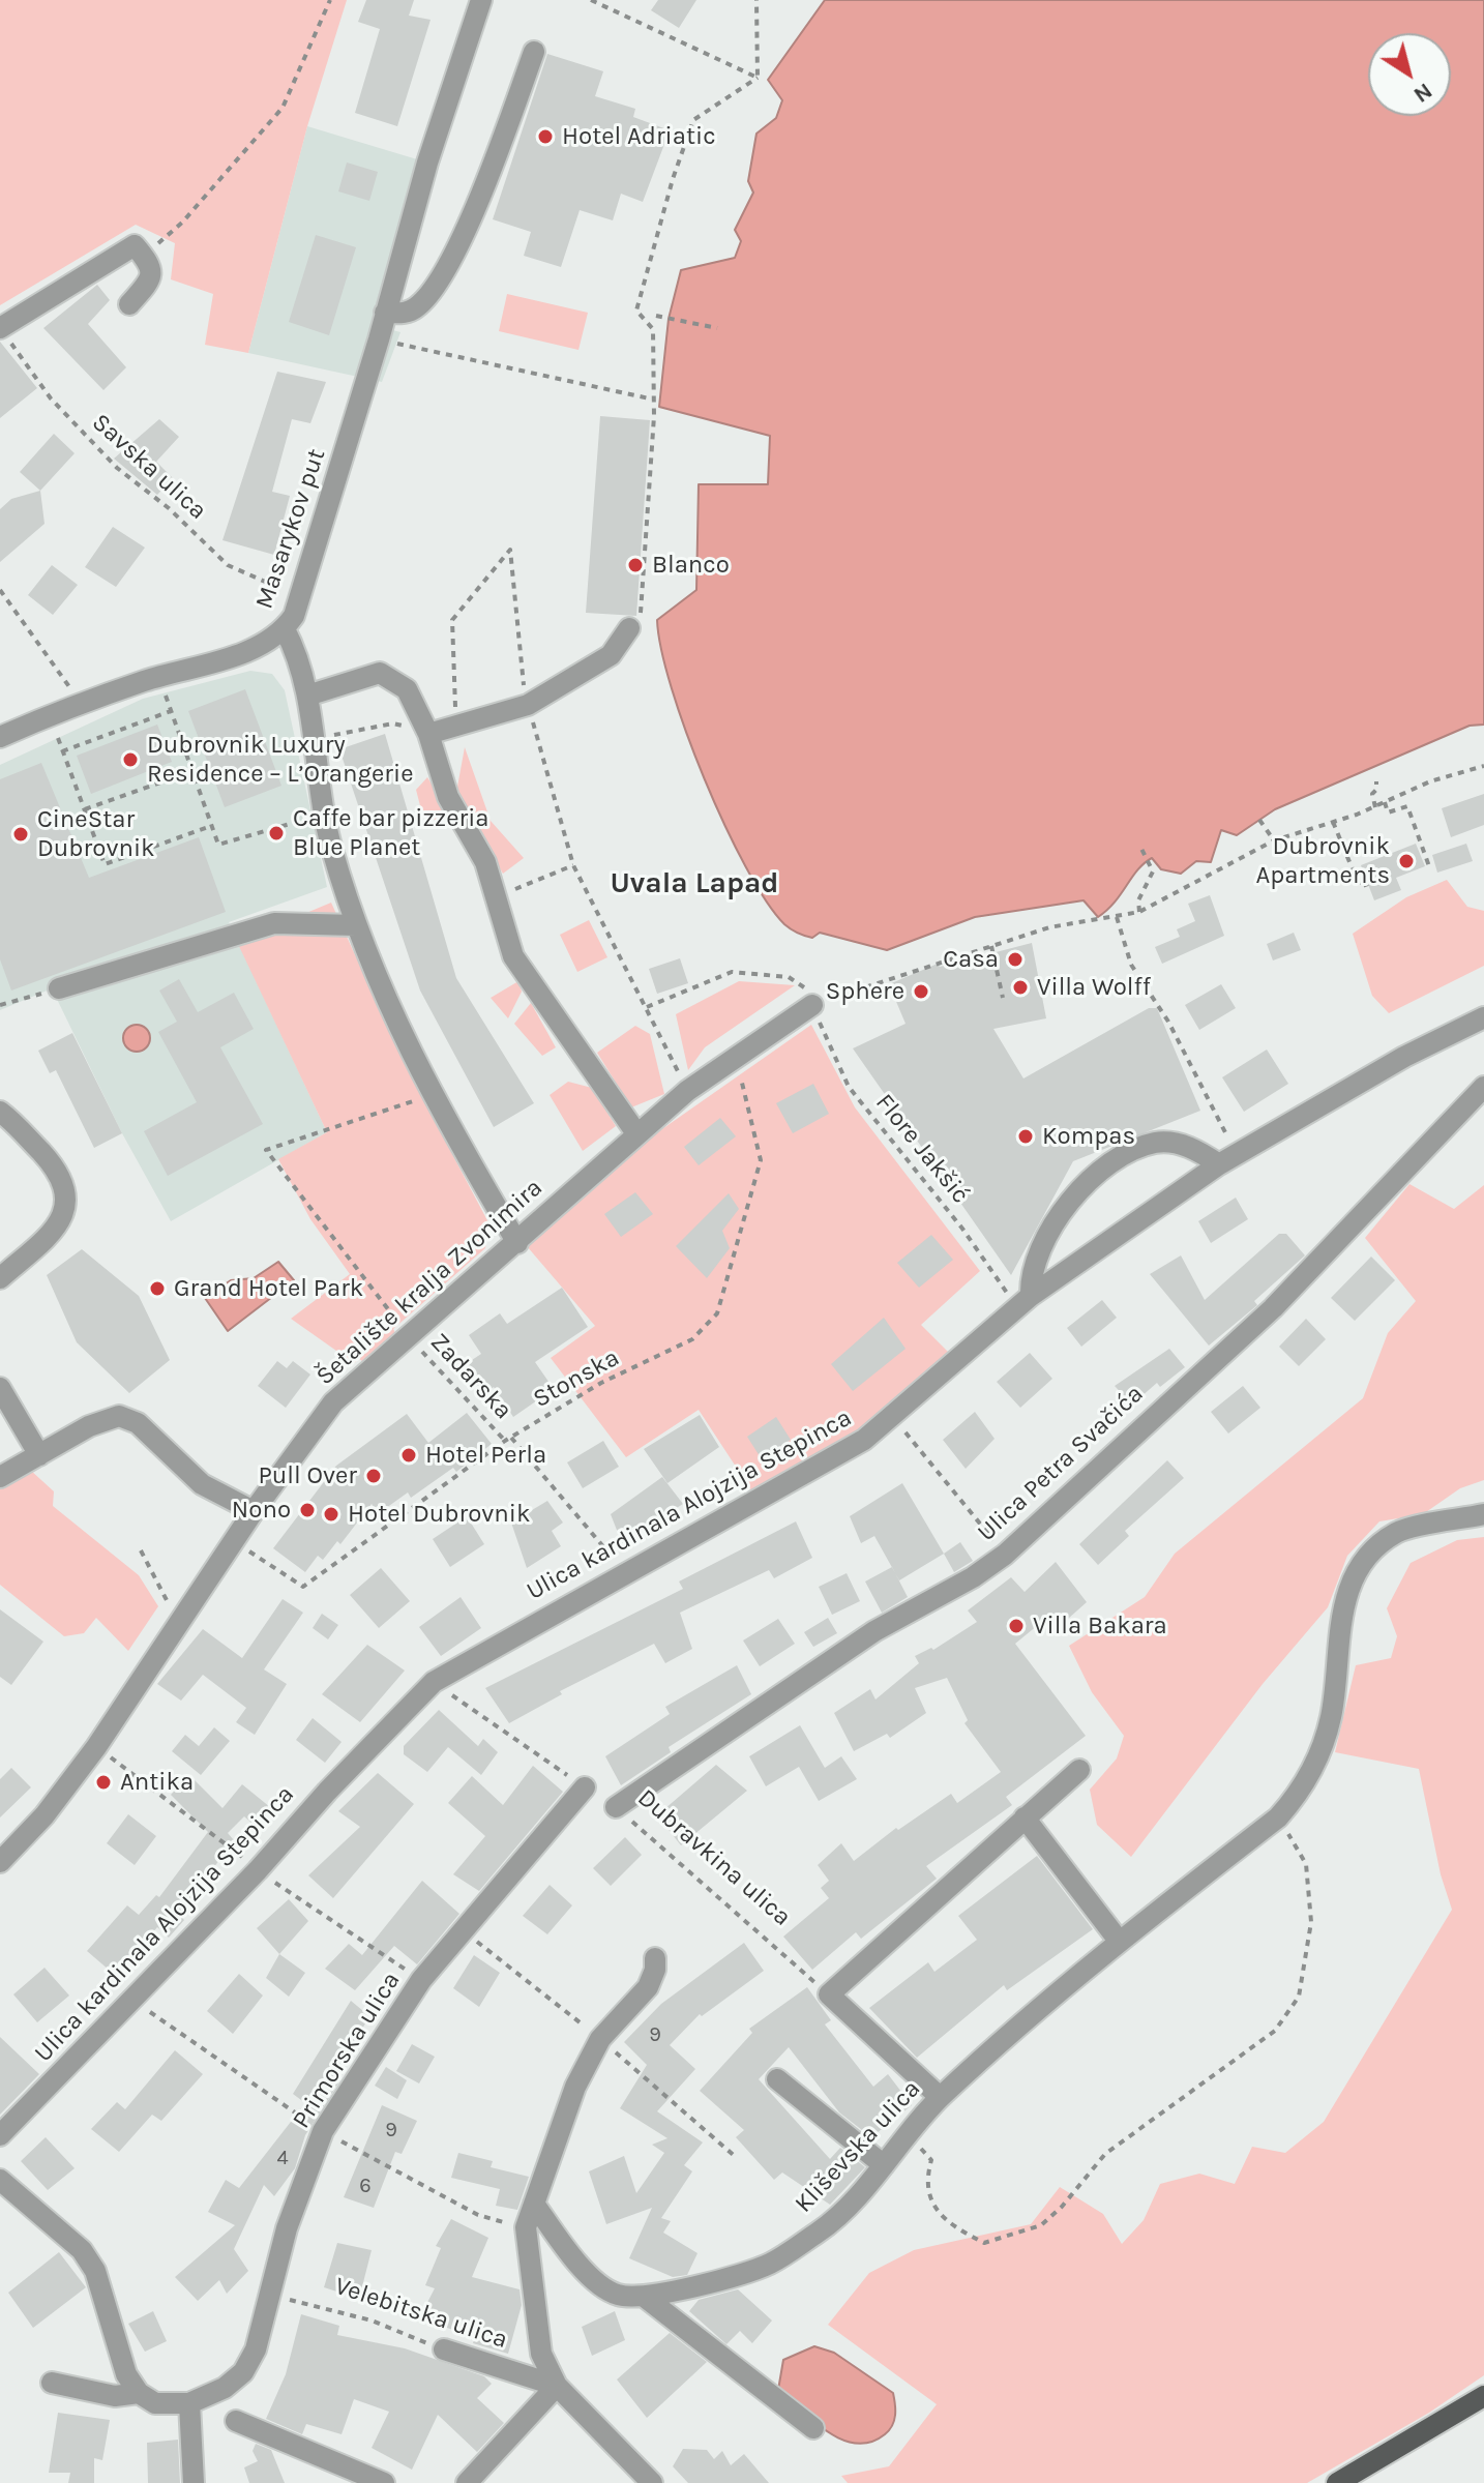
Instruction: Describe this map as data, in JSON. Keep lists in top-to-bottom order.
{
  "streets": {
    "street": [
      "Masarykov put",
      "Šetalište kralja Zvonimira",
      "Ulica Petra Svačića",
      "Ulica kardinala Alojzija Stepinca",
      "Primorska ulica",
      "Kliševska ulica",
      "Velebitska ulica"
    ],
    "path": [
      "Savska ulica",
      "Flore Jakšić",
      "Zadarska",
      "Stonska",
      "Dubravkina ulica"
    ]
  },
  "crossings": [
    ["Savska ulica", "Masarykov put"],
    ["Masarykov put", "Šetalište kralja Zvonimira"],
    ["Masarykov put", "Zadarska"],
    ["Flore Jakšić", "Šetalište kralja Zvonimira"],
    ["Flore Jakšić", "Ulica kardinala Alojzija Stepinca"],
    ["Šetalište kralja Zvonimira", "Zadarska"],
    ["Šetalište kralja Zvonimira", "Stonska"],
    ["Zadarska", "Stonska"],
    ["Zadarska", "Ulica kardinala Alojzija Stepinca"],
    ["Ulica Petra Svačića", "Dubravkina ulica"],
    ["Primorska ulica", "Velebitska ulica"]
  ],
  "districts": ["Uvala Lapad"],
  "places": [
    "Hotel Adriatic",
    "Blanco",
    "Dubrovnik Luxury Residence – L’Orangerie",
    "Caffe bar pizzeria Blue Planet",
    "CineStar Dubrovnik",
    "Dubrovnik Apartments",
    "Casa",
    "Villa Wolff",
    "Sphere",
    "Kompas",
    "Grand Hotel Park",
    "Hotel Perla",
    "Pull Over",
    "Nono",
    "Hotel Dubrovnik",
    "Villa Bakara",
    "Antika"
  ],
  "house_numbers": [
    "9",
    "9",
    "4",
    "6"
  ],
  "north": "bottom right"
}
